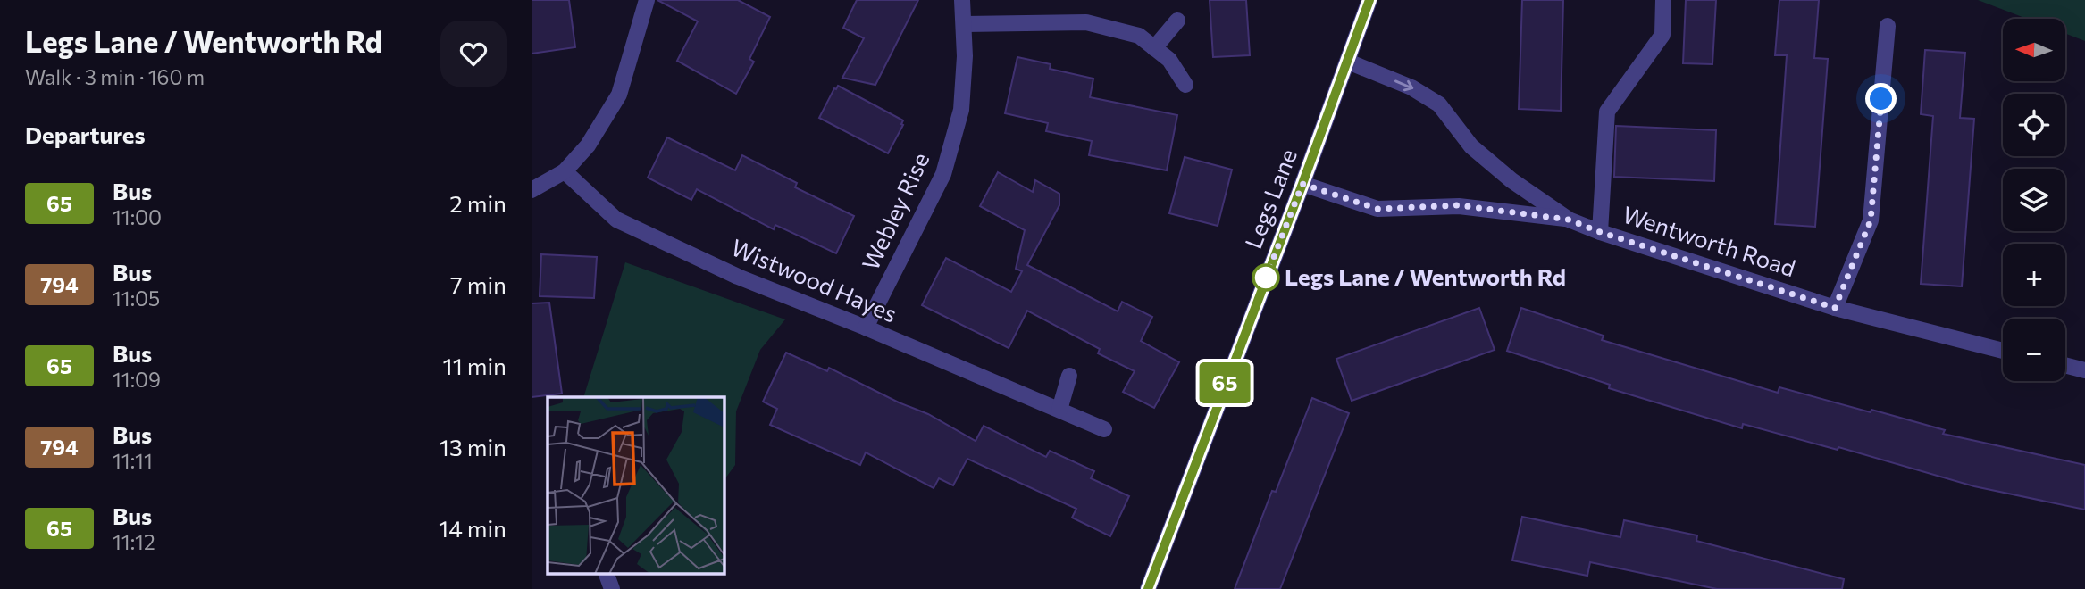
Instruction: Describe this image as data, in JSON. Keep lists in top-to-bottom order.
{
  "streets": {
    "street": [
      "Legs Lane",
      "Webley Rise",
      "Wentworth Road",
      "Wistwood Hayes"
    ]
  },
  "crossings": [
    ["Legs Lane", "Wentworth Road"],
    ["Webley Rise", "Wistwood Hayes"]
  ],
  "places": ["Legs Lane / Wentworth Rd"],
  "lines": ["bus line 65"],
  "north": "left",
  "page": {
    "heading": [
      ["Legs Lane / Wentworth Rd", "Walk · 3 min · 160 m"],
      "Departures"
    ],
    "on_map": "65",
    "map_buttons": ["+", "−"],
    "list": [
      {
        "mark": "65",
        "name": "Bus",
        "note": "11:00",
        "value": "2 min"
      },
      {
        "mark": "794",
        "name": "Bus",
        "note": "11:05",
        "value": "7 min"
      },
      {
        "mark": "65",
        "name": "Bus",
        "note": "11:09",
        "value": "11 min"
      },
      {
        "mark": "794",
        "name": "Bus",
        "note": "11:11",
        "value": "13 min"
      },
      {
        "mark": "65",
        "name": "Bus",
        "note": "11:12",
        "value": "14 min"
      }
    ]
  }
}
